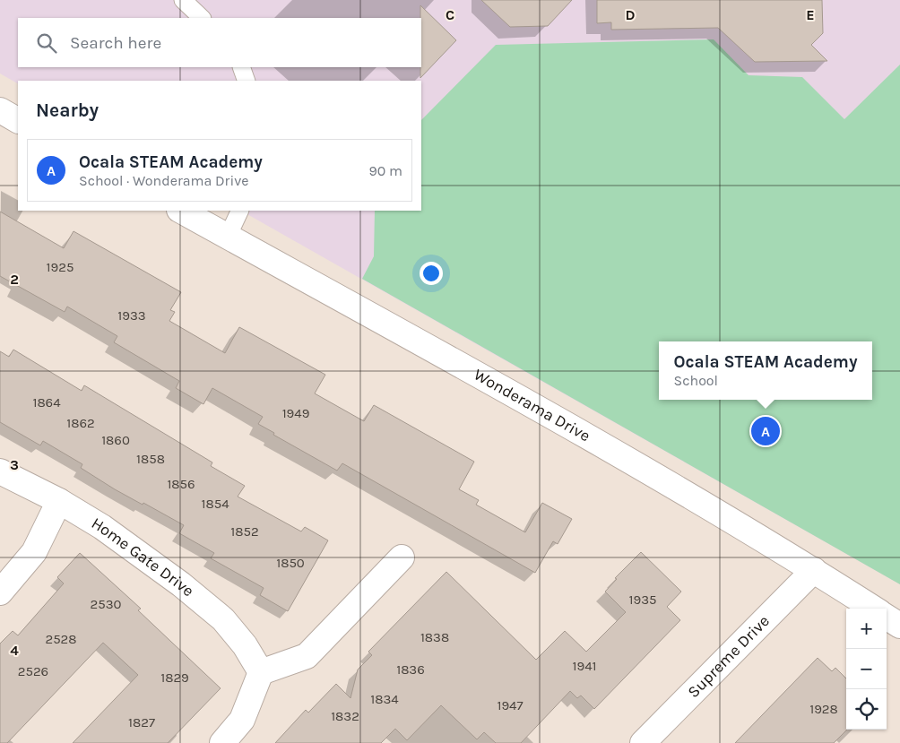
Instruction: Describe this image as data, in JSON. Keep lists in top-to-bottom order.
{
  "streets": {
    "street": ["Wonderama Drive", "Home Gate Drive", "Supreme Drive"]
  },
  "crossings": [
    ["Wonderama Drive", "Supreme Drive"]
  ],
  "house_numbers": [
    "1925",
    "1933",
    "1864",
    "1949",
    "1862",
    "1860",
    "1858",
    "1856",
    "1854",
    "1852",
    "1850",
    "1935",
    "2530",
    "1838",
    "2528",
    "1941",
    "1836",
    "2526",
    "1829",
    "1834",
    "1947",
    "1928",
    "1832",
    "1827"
  ],
  "page": {
    "search": "Search here",
    "heading": "Nearby",
    "list": [
      {
        "mark": "A",
        "name": "Ocala STEAM Academy",
        "note": "School · Wonderama Drive",
        "value": "90 m"
      }
    ],
    "popup": ["Ocala STEAM Academy", "School"],
    "pins": "A",
    "map_buttons": ["+", "−"]
  },
  "grid": {
    "columns": ["C", "D", "E"],
    "rows": ["2", "3", "4"]
  }
}
